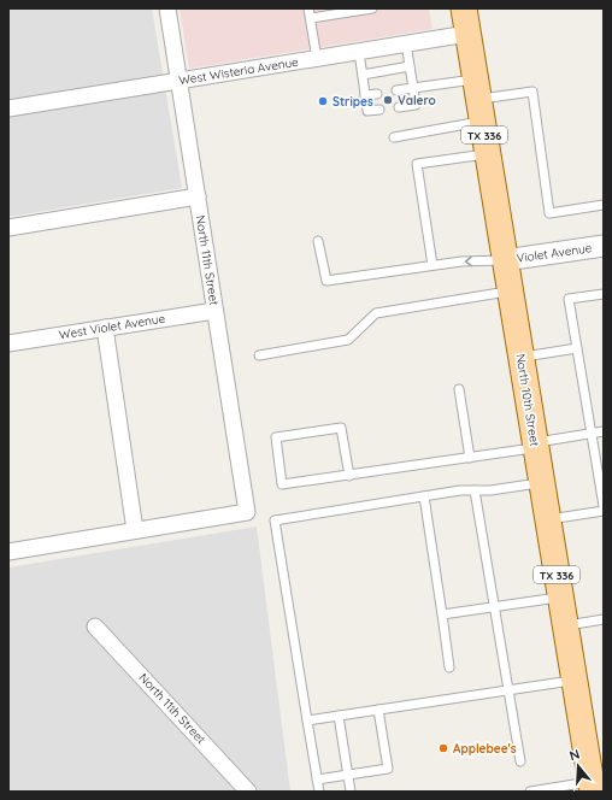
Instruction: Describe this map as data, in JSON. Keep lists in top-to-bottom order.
{
  "streets": {
    "main road": ["TX 336", "North 10th Street"],
    "street": [
      "West Wisteria Avenue",
      "Violet Avenue",
      "North 11th Street",
      "West Violet Avenue"
    ]
  },
  "crossings": [
    ["West Wisteria Avenue", "North 11th Street"],
    ["West Wisteria Avenue", "North 10th Street"],
    ["Violet Avenue", "North 10th Street"],
    ["North 11th Street", "West Violet Avenue"]
  ],
  "places": ["Valero", "Stripes", "Applebee's"],
  "north": "top"
}
